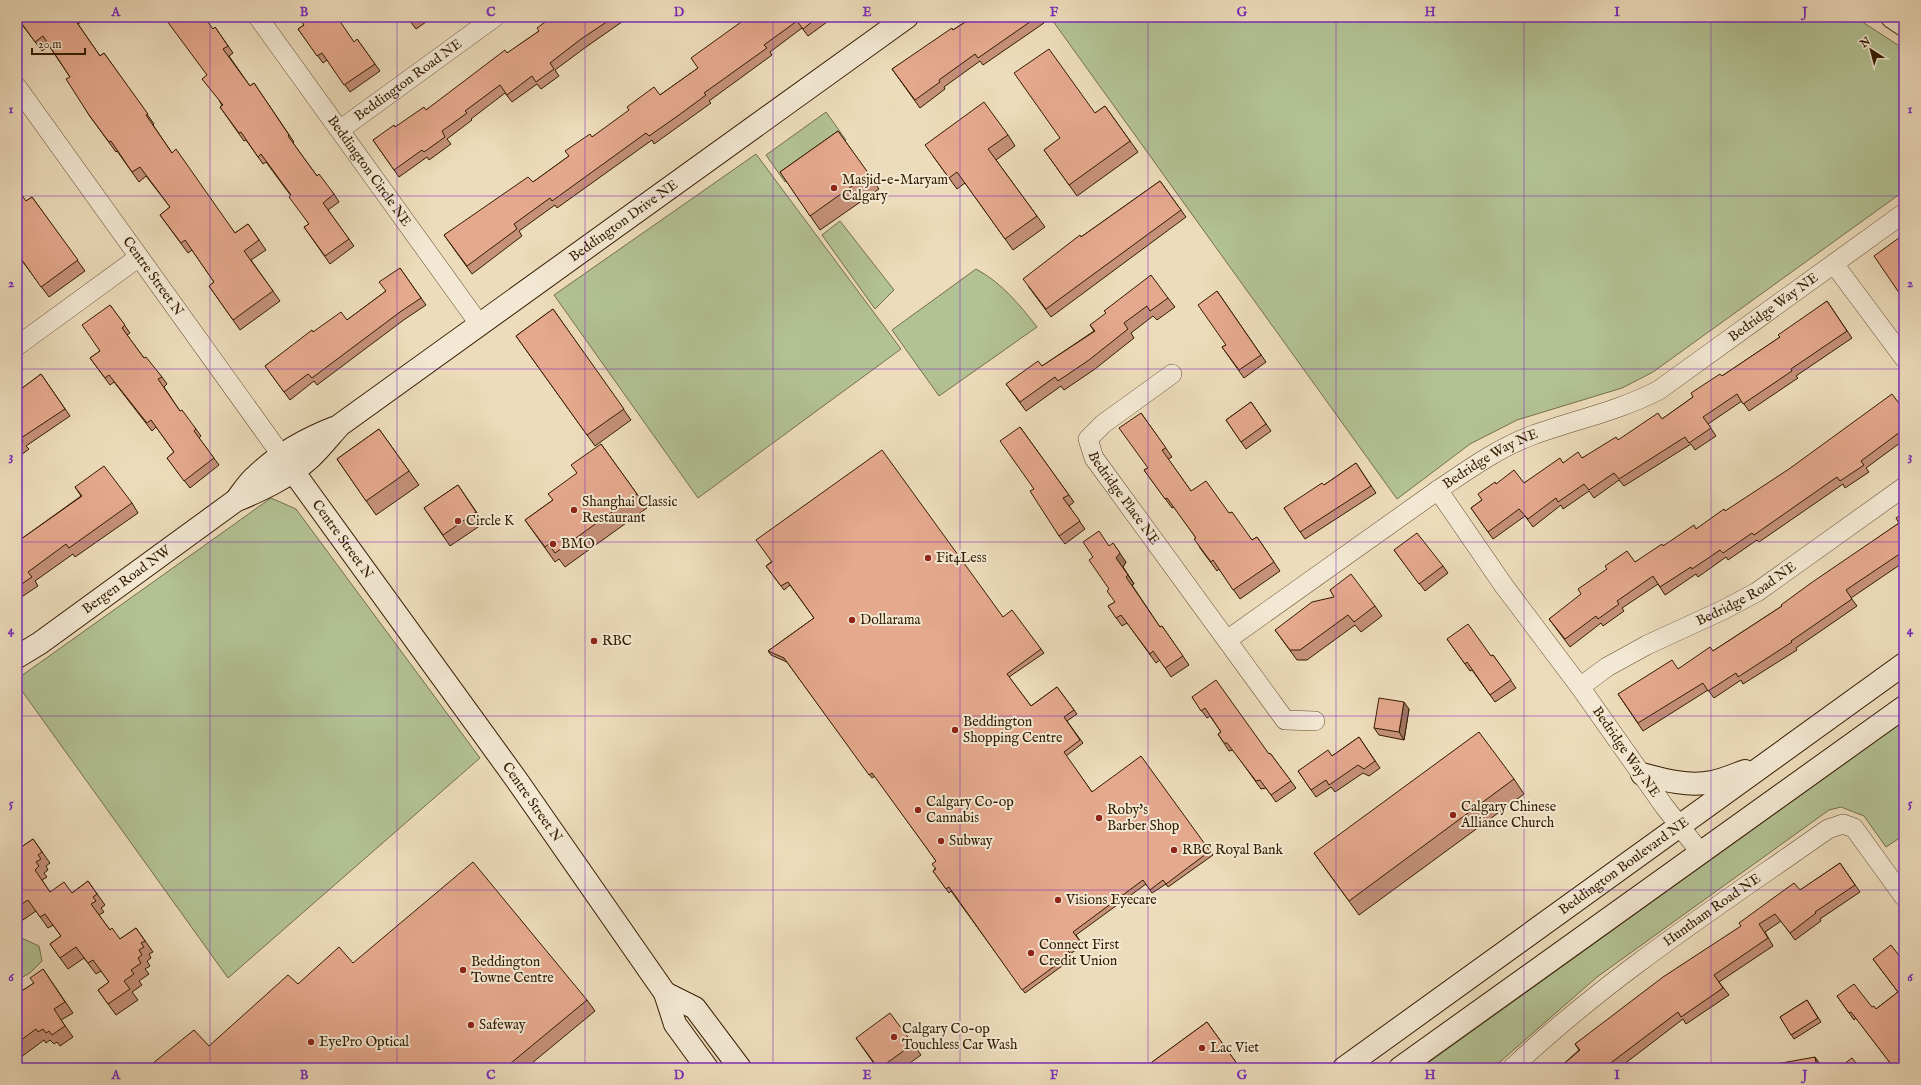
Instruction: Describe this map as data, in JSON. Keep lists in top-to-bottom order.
{
  "streets": {
    "street": [
      "Beddington Road NE",
      "Beddington Circle NE",
      "Beddington Drive NE",
      "Centre Street N",
      "Bedridge Way NE",
      "Bedridge Place NE",
      "Bergen Road NW",
      "Bedridge Road NE",
      "Beddington Boulevard NE",
      "Huntham Road NE"
    ]
  },
  "crossings": [
    ["Beddington Road NE", "Beddington Circle NE"],
    ["Beddington Circle NE", "Beddington Drive NE"],
    ["Beddington Drive NE", "Centre Street N"],
    ["Beddington Drive NE", "Bergen Road NW"],
    ["Centre Street N", "Bergen Road NW"],
    ["Bedridge Way NE", "Bedridge Road NE"],
    ["Bedridge Way NE", "Beddington Boulevard NE"]
  ],
  "places": [
    "Masjid-e-Maryam Calgary",
    "Shanghai Classic Restaurant",
    "Circle K",
    "BMO",
    "Fit4Less",
    "Dollarama",
    "RBC",
    "Beddington Shopping Centre",
    "Calgary Co-op Cannabis",
    "Calgary Chinese Alliance Church",
    "Roby's Barber Shop",
    "Subway",
    "RBC Royal Bank",
    "Visions Eyecare",
    "Connect First Credit Union",
    "Beddington Towne Centre",
    "Safeway",
    "Calgary Co-op Touchless Car Wash",
    "EyePro Optical",
    "Lac Viet"
  ],
  "scale_bar": "20 m",
  "north": "top left",
  "grid": {
    "columns": [
      "A",
      "B",
      "C",
      "D",
      "E",
      "F",
      "G",
      "H",
      "I",
      "J"
    ],
    "rows": [
      "1",
      "2",
      "3",
      "4",
      "5",
      "6"
    ]
  }
}
